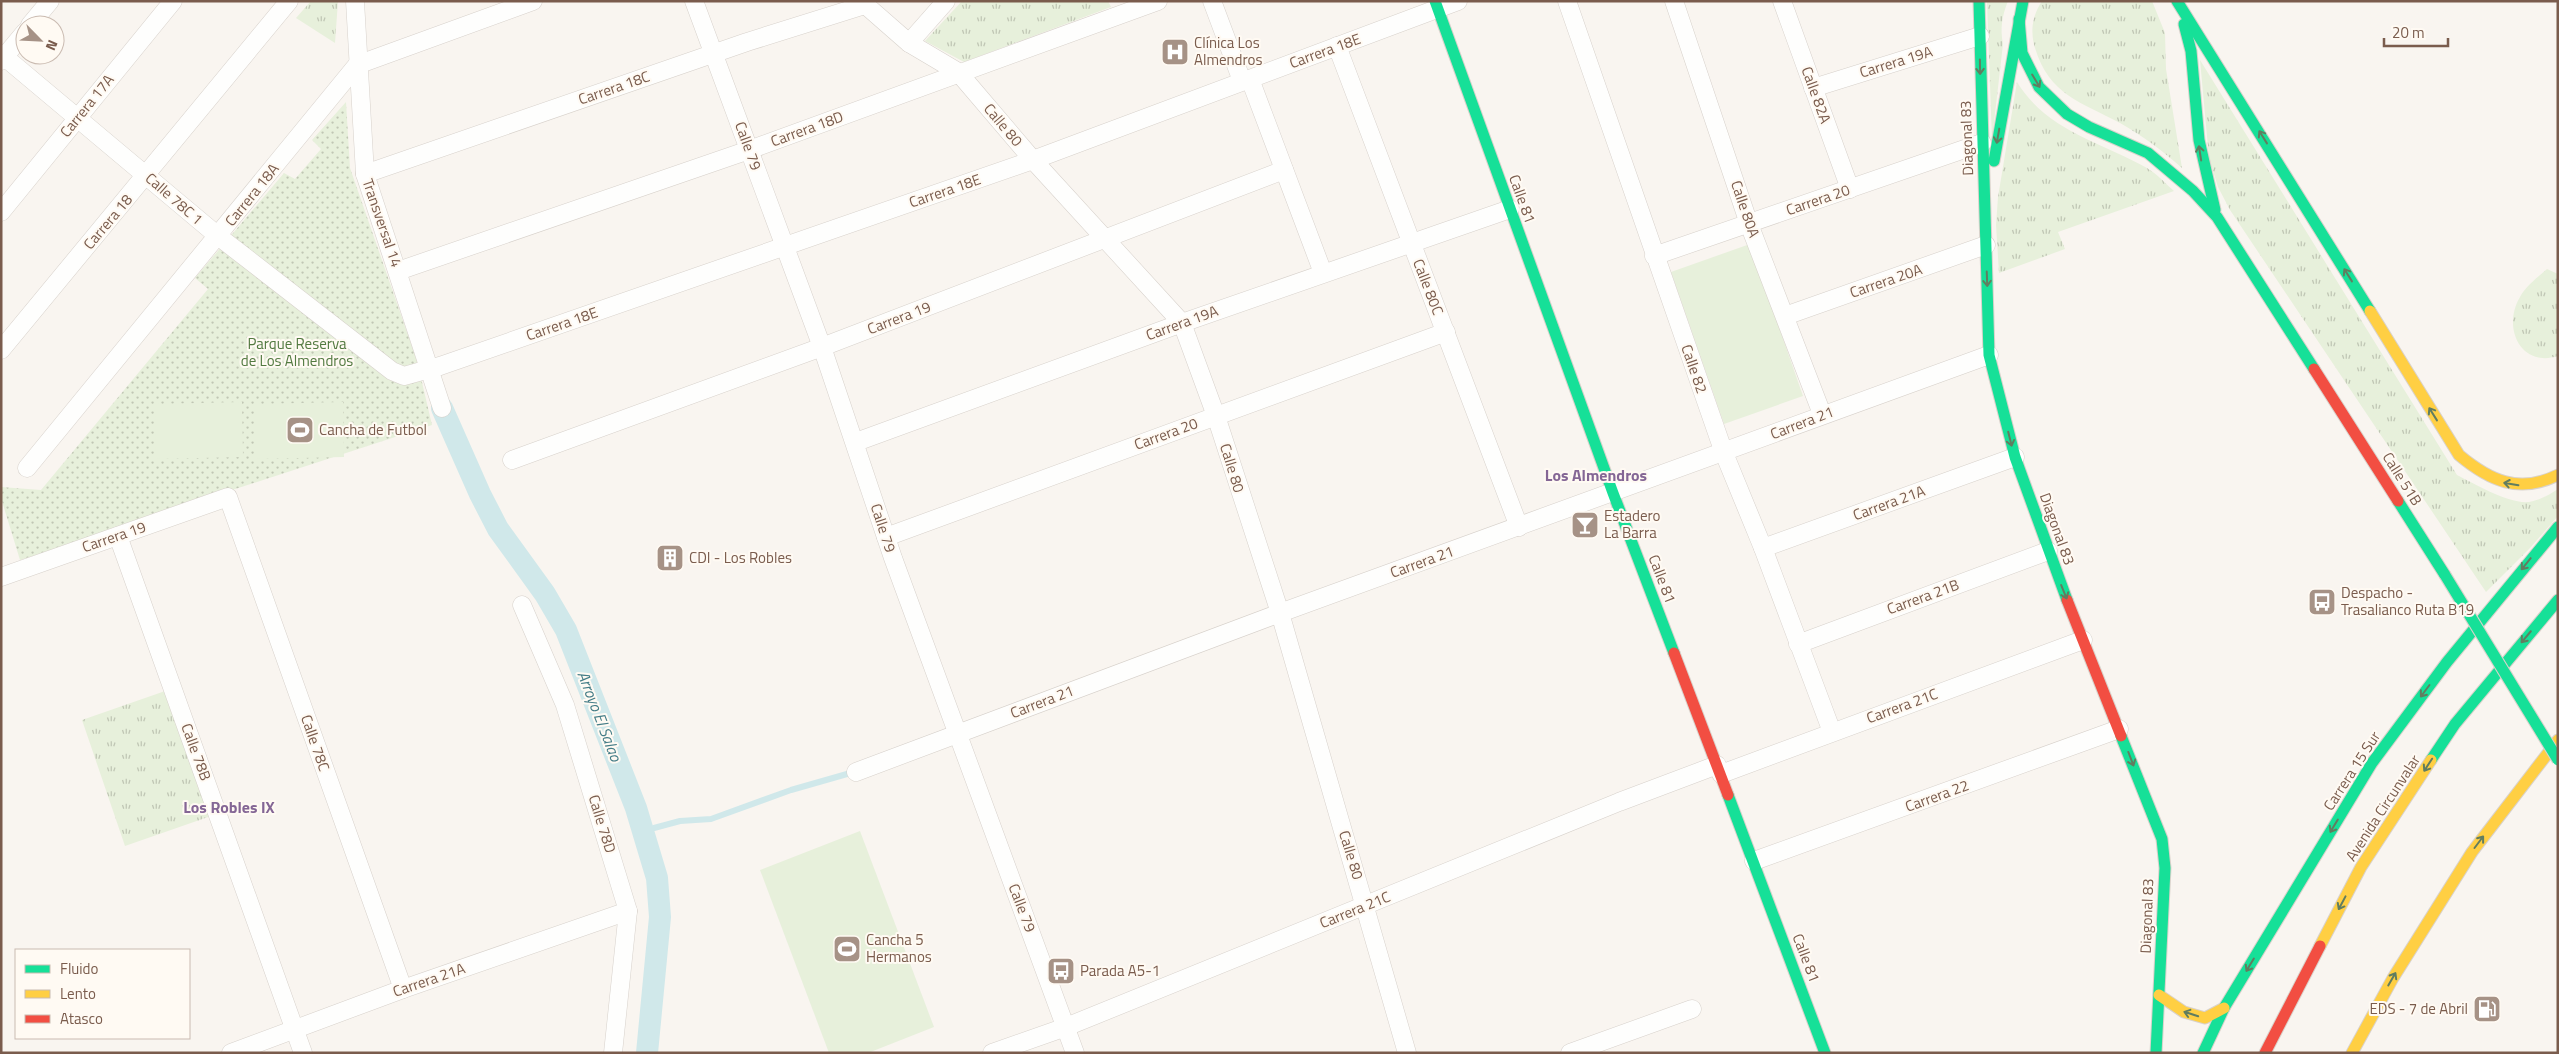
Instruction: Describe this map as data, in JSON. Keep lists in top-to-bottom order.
{
  "streets": {
    "main road": [
      "Diagonal 83",
      "Calle 81",
      "Calle 51B",
      "Carrera 15 Sur",
      "Avenida Circunvalar"
    ],
    "street": [
      "Carrera 18E",
      "Carrera 19A",
      "Carrera 18C",
      "Calle 82A",
      "Carrera 17A",
      "Calle 80",
      "Carrera 18D",
      "Calle 79",
      "Carrera 18A",
      "Calle 78C 1",
      "Carrera 20",
      "Calle 80A",
      "Carrera 18",
      "Transversal 14",
      "Carrera 20A",
      "Calle 80C",
      "Carrera 19",
      "Calle 82",
      "Carrera 21",
      "Carrera 21A",
      "Carrera 21B",
      "Carrera 21C",
      "Calle 78C",
      "Calle 78B",
      "Carrera 22",
      "Calle 78D"
    ]
  },
  "crossings": [
    ["Carrera 18E", "Calle 80"],
    ["Carrera 18E", "Calle 79"],
    ["Carrera 18E", "Calle 78C 1"],
    ["Carrera 18E", "Calle 81"],
    ["Carrera 18E", "Transversal 14"],
    ["Carrera 18E", "Calle 80C"],
    ["Carrera 19A", "Calle 82A"],
    ["Carrera 19A", "Calle 80"],
    ["Carrera 19A", "Diagonal 83"],
    ["Carrera 19A", "Calle 79"],
    ["Carrera 19A", "Calle 81"],
    ["Carrera 19A", "Calle 80C"],
    ["Carrera 18C", "Calle 80"],
    ["Carrera 18C", "Calle 79"],
    ["Carrera 18C", "Transversal 14"],
    ["Calle 82A", "Carrera 20"],
    ["Carrera 17A", "Calle 78C 1"],
    ["Calle 80", "Carrera 18D"],
    ["Calle 80", "Carrera 20"],
    ["Calle 80", "Carrera 19"],
    ["Calle 80", "Carrera 21"],
    ["Calle 80", "Carrera 21C"],
    ["Carrera 18D", "Calle 79"],
    ["Carrera 18D", "Transversal 14"],
    ["Diagonal 83", "Carrera 20"],
    ["Diagonal 83", "Carrera 20A"],
    ["Diagonal 83", "Carrera 21"],
    ["Diagonal 83", "Carrera 21A"],
    ["Diagonal 83", "Carrera 21B"],
    ["Diagonal 83", "Carrera 21C"],
    ["Diagonal 83", "Carrera 22"],
    ["Calle 79", "Carrera 20"],
    ["Calle 79", "Carrera 19"],
    ["Calle 79", "Carrera 21"],
    ["Calle 79", "Carrera 21C"],
    ["Carrera 18A", "Calle 78C 1"],
    ["Carrera 18A", "Transversal 14"],
    ["Calle 78C 1", "Carrera 18"],
    ["Calle 78C 1", "Transversal 14"],
    ["Calle 81", "Carrera 21"],
    ["Calle 81", "Carrera 21C"],
    ["Calle 81", "Carrera 22"],
    ["Carrera 20", "Calle 80A"],
    ["Carrera 20", "Calle 80C"],
    ["Carrera 20", "Calle 82"],
    ["Calle 80A", "Carrera 20A"],
    ["Calle 80A", "Carrera 21"],
    ["Calle 80C", "Carrera 21"],
    ["Carrera 19", "Calle 78C"],
    ["Carrera 19", "Calle 78B"],
    ["Calle 82", "Carrera 21"],
    ["Calle 82", "Carrera 21A"],
    ["Calle 82", "Carrera 21B"],
    ["Calle 82", "Carrera 21C"],
    ["Carrera 21A", "Calle 78C"],
    ["Carrera 21A", "Calle 78B"],
    ["Carrera 21A", "Calle 78D"]
  ],
  "one_way": ["Diagonal 83", "Carrera 15 Sur"],
  "districts": ["Los Almendros", "Los Robles IX"],
  "water": ["Arroyo El Salao"],
  "parks": ["Parque Reserva de Los Almendros"],
  "places": {
    "hospital": ["Clínica Los Almendros"],
    "sports": ["Cancha de Futbol", "Cancha 5 Hermanos"],
    "bar": ["Estadero La Barra"],
    "building": ["CDI - Los Robles"],
    "bus stop": ["Despacho - Trasalianco Ruta B19", "Parada A5-1"],
    "fuel station": ["EDS - 7 de Abril"]
  },
  "legend": ["Fluido", "Lento", "Atasco"],
  "scale_bar": "20 m",
  "north": "bottom right"
}
